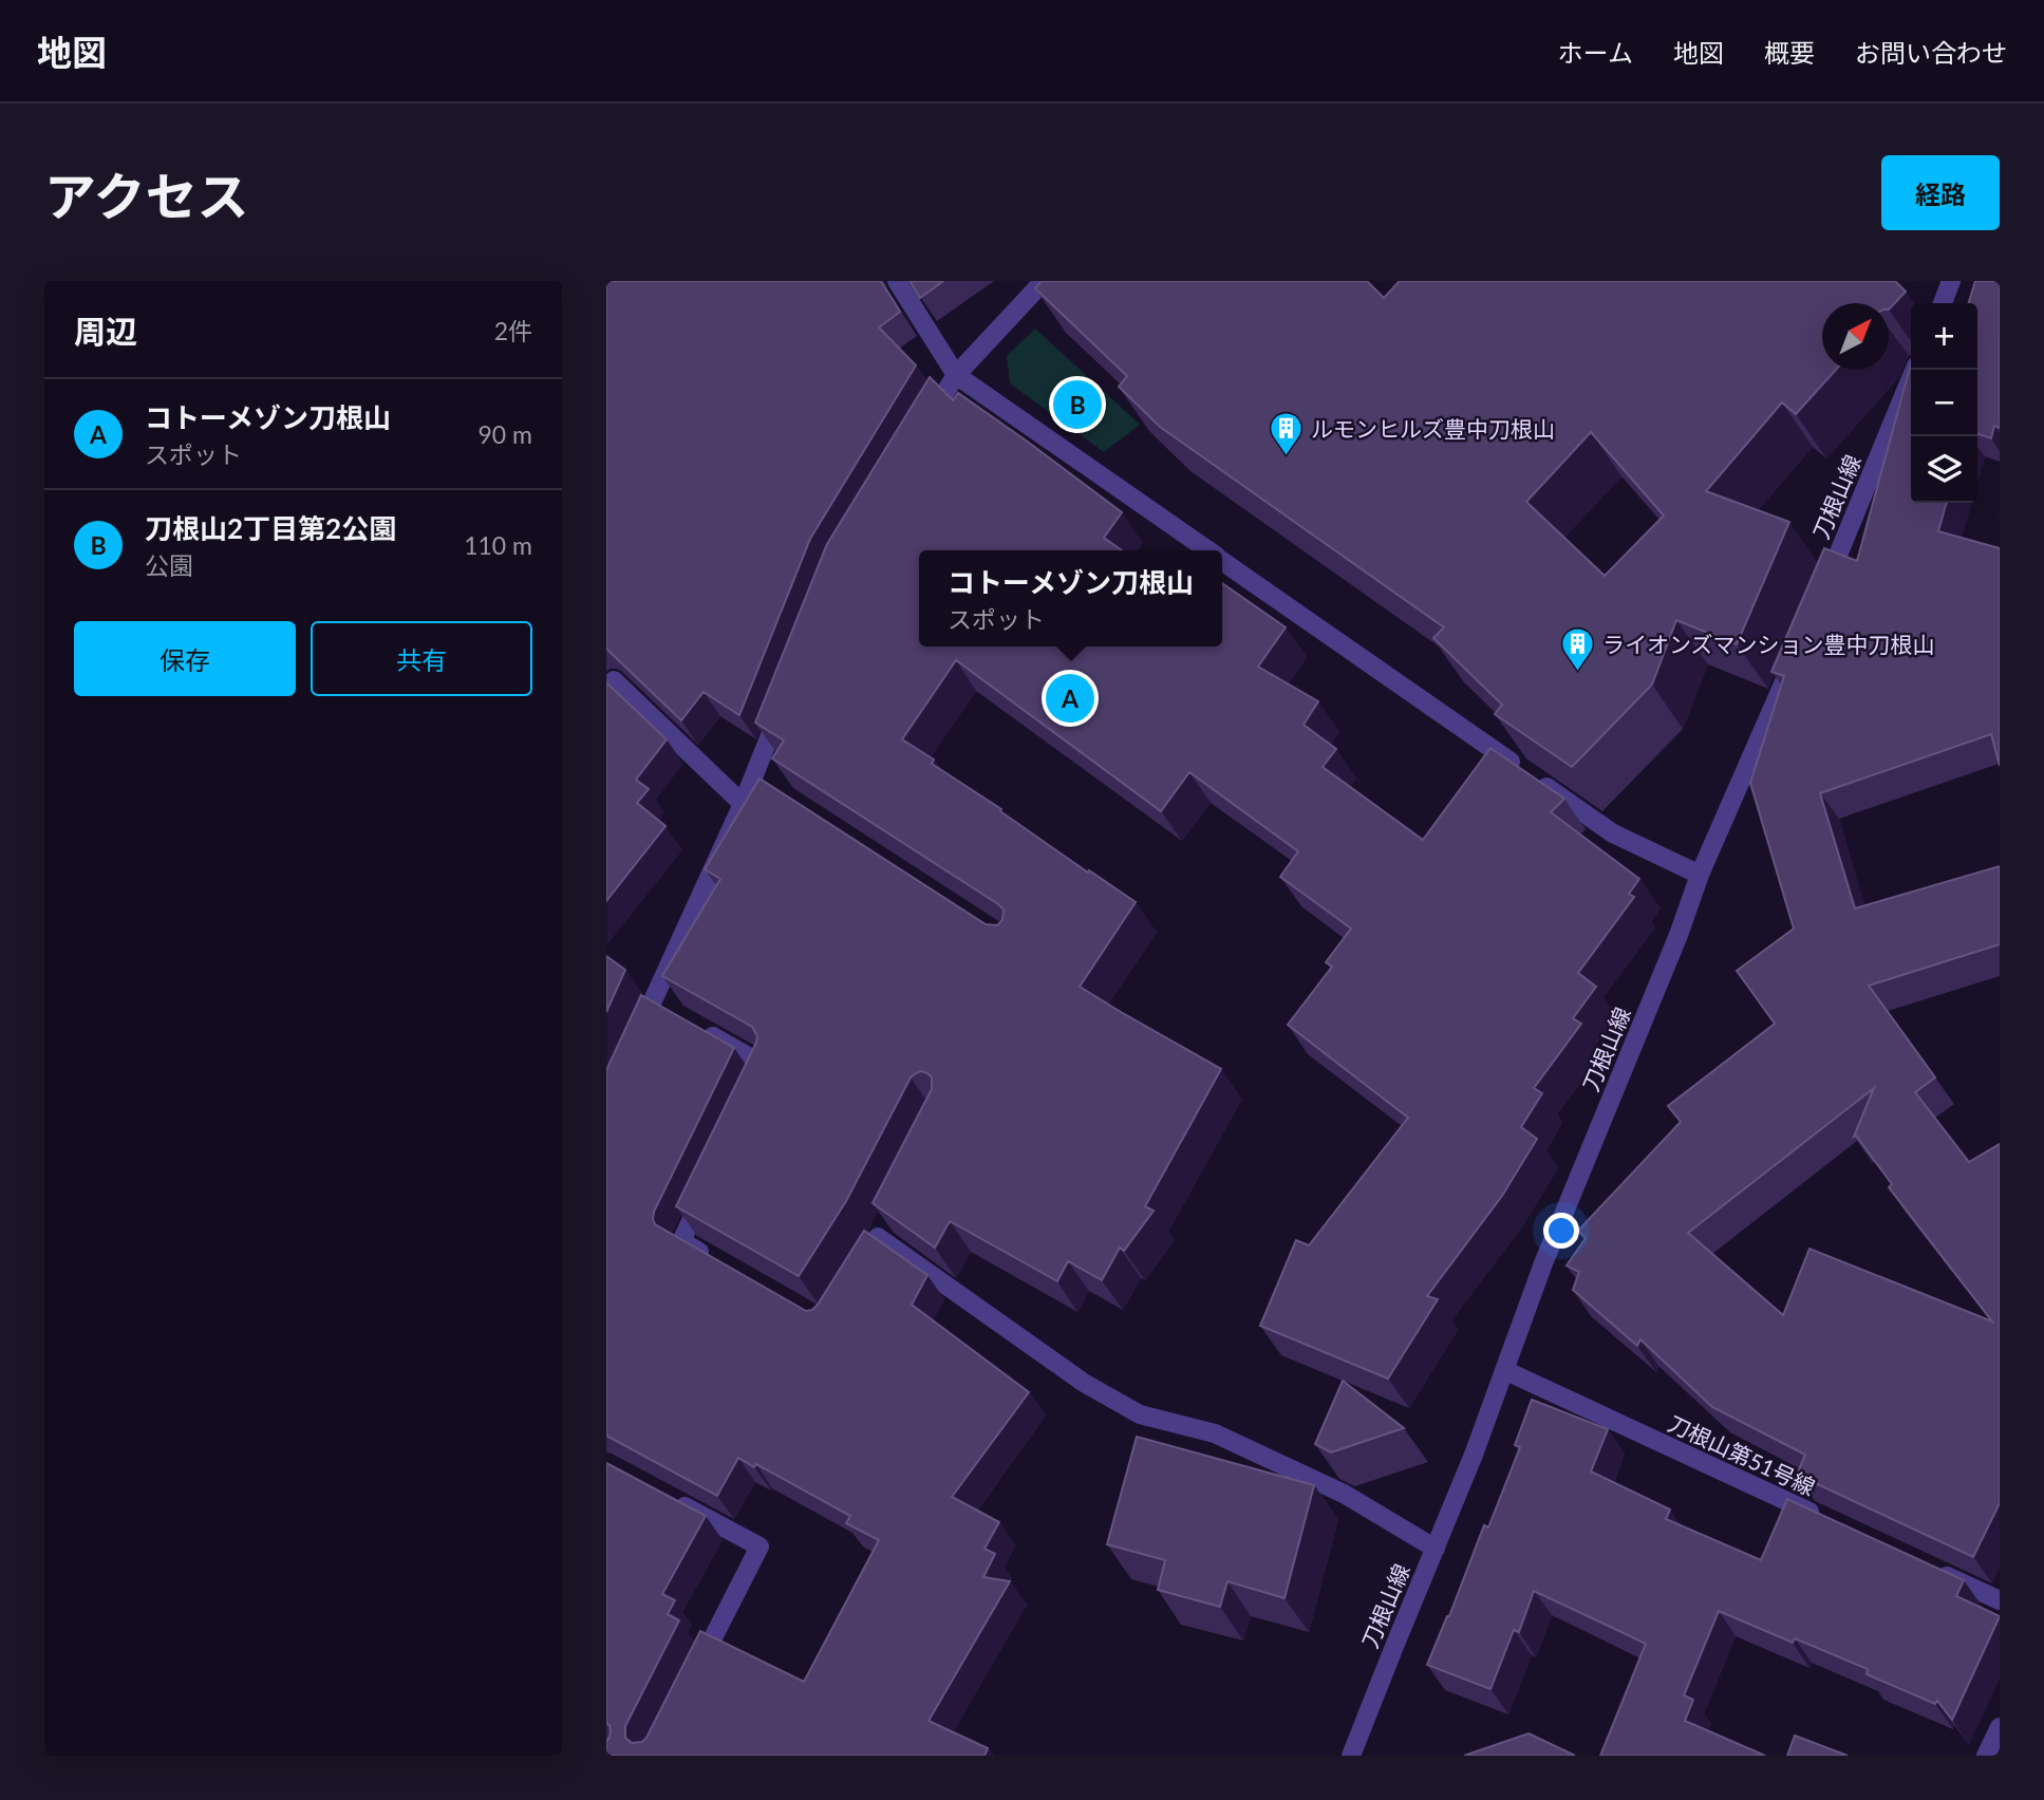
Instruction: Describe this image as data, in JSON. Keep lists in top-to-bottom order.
{
  "streets": {
    "street": ["刀根山線", "刀根山第51号線"]
  },
  "crossings": [
    ["刀根山線", "刀根山第51号線"]
  ],
  "places": {
    "building": ["ルモンヒルズ豊中刀根山", "ライオンズマンション豊中刀根山"]
  },
  "north": "top right",
  "page": {
    "header": "地図",
    "nav": [
      "ホーム",
      "地図",
      "概要",
      "お問い合わせ"
    ],
    "title": "アクセス",
    "buttons": [
      "経路",
      ["保存", "共有"]
    ],
    "heading": ["周辺", "2件"],
    "map_buttons": ["+", "−"],
    "pins": ["B", "A"],
    "list": [
      {
        "mark": "A",
        "name": "コトーメゾン刀根山",
        "note": "スポット",
        "value": "90 m"
      },
      {
        "mark": "B",
        "name": "刀根山2丁目第2公園",
        "note": "公園",
        "value": "110 m"
      }
    ],
    "popup": ["コトーメゾン刀根山", "スポット"]
  }
}
